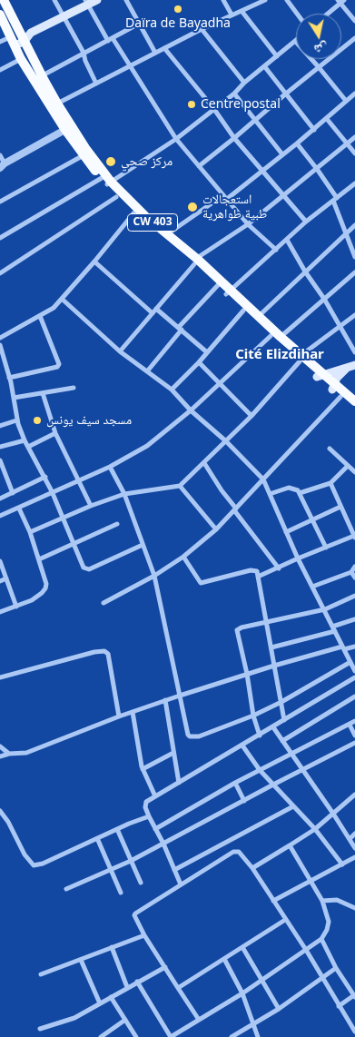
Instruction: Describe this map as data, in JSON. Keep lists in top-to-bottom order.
{
  "streets": {
    "main road": ["CW 403"]
  },
  "districts": ["Cité Elizdihar"],
  "places": [
    "Daïra de Bayadha",
    "Centre postal",
    "مركز صحي",
    "استعجالات طبية طواهرية",
    "مسجد سيف يونس"
  ],
  "north": "bottom"
}
